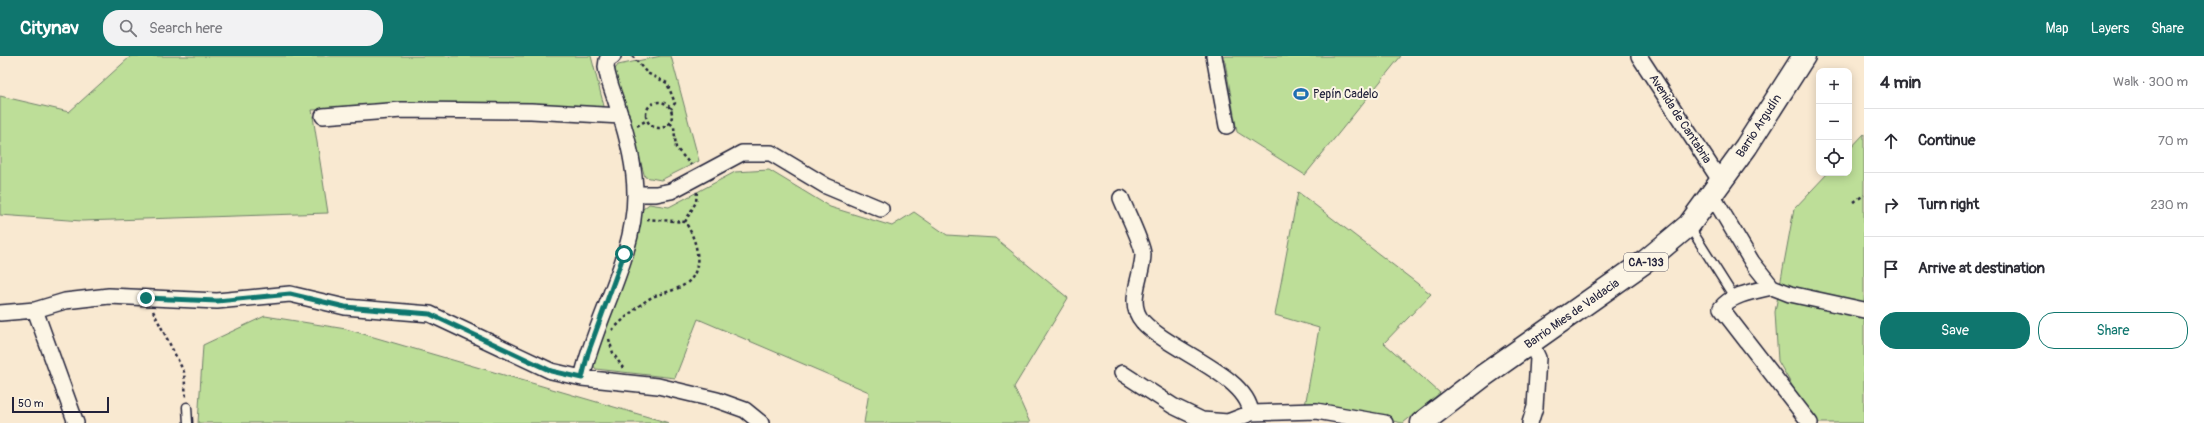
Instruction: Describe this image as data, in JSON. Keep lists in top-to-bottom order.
{
  "streets": {
    "main road": ["Barrio Argudín", "CA-133", "Barrio Mies de Valdacia"],
    "street": ["Avenida de Cantabria"]
  },
  "crossings": [
    ["Avenida de Cantabria", "Barrio Argudín"],
    ["Avenida de Cantabria", "Barrio Mies de Valdacia"],
    ["Barrio Argudín", "Barrio Mies de Valdacia"]
  ],
  "places": {
    "sports": ["Pepín Cadelo"]
  },
  "scale_bar": "50 m",
  "page": {
    "header": "Citynav",
    "search": "Search here",
    "nav": ["Map", "Layers", "Share"],
    "heading": ["4 min", "Walk · 300 m"],
    "map_buttons": ["+", "−"],
    "list": [
      ["Continue", "70 m"],
      ["Turn right", "230 m"],
      "Arrive at destination"
    ],
    "buttons": ["Save", "Share"],
    "scale": "50 m"
  }
}
